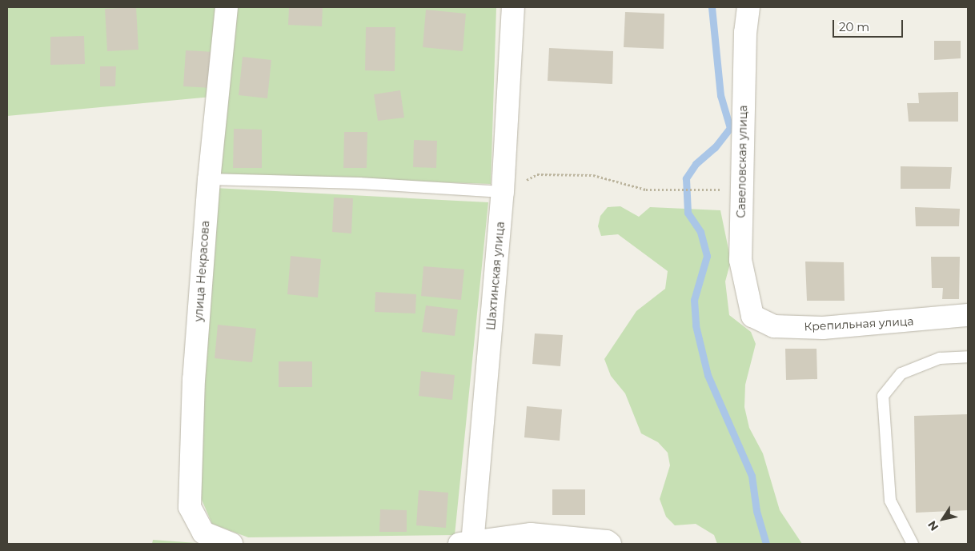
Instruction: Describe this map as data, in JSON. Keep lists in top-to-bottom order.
{
  "streets": {
    "street": [
      "Савеловская улица",
      "улица Некрасова",
      "Шахтинская улица",
      "Крепильная улица"
    ]
  },
  "crossings": [
    ["Савеловская улица", "Крепильная улица"]
  ],
  "scale_bar": "20 m",
  "north": "bottom left"
}
